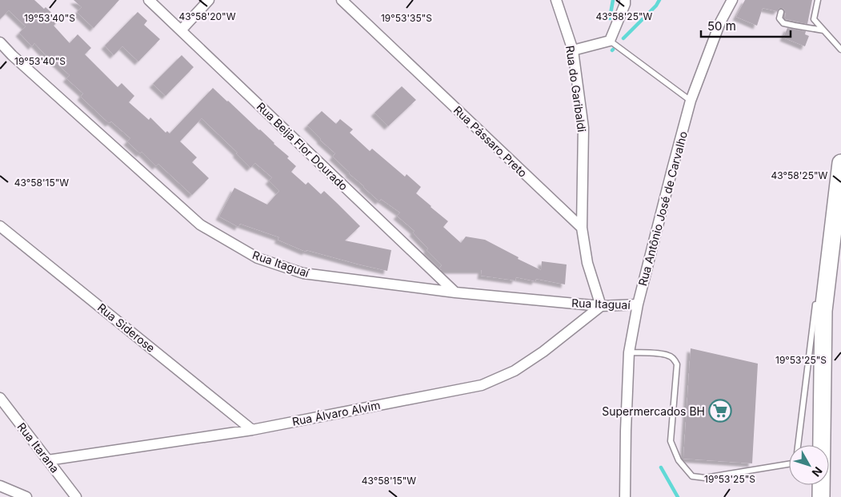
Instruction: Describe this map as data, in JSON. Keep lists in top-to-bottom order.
{
  "streets": {
    "street": [
      "Rua do Garibaldi",
      "Rua Pássaro Preto",
      "Rua Beija Flor Dourado",
      "Rua Antônio José de Carvalho",
      "Rua Itaguaí",
      "Rua Siderose",
      "Rua Álvaro Alvim",
      "Rua Itarana"
    ]
  },
  "crossings": [
    ["Rua do Garibaldi", "Rua Pássaro Preto"],
    ["Rua Beija Flor Dourado", "Rua Itaguaí"],
    ["Rua Antônio José de Carvalho", "Rua Itaguaí"],
    ["Rua Itaguaí", "Rua Álvaro Alvim"],
    ["Rua Siderose", "Rua Álvaro Alvim"],
    ["Rua Álvaro Alvim", "Rua Itarana"]
  ],
  "places": {
    "supermarket": ["Supermercados BH"]
  },
  "scale_bar": "50 m",
  "north": "bottom right",
  "coordinates": [
    "43°58'20\"W",
    "43°58'25\"W",
    "19°53'40\"S",
    "19°53'35\"S",
    "43°58'15\"W",
    "19°53'25\"S"
  ]
}
